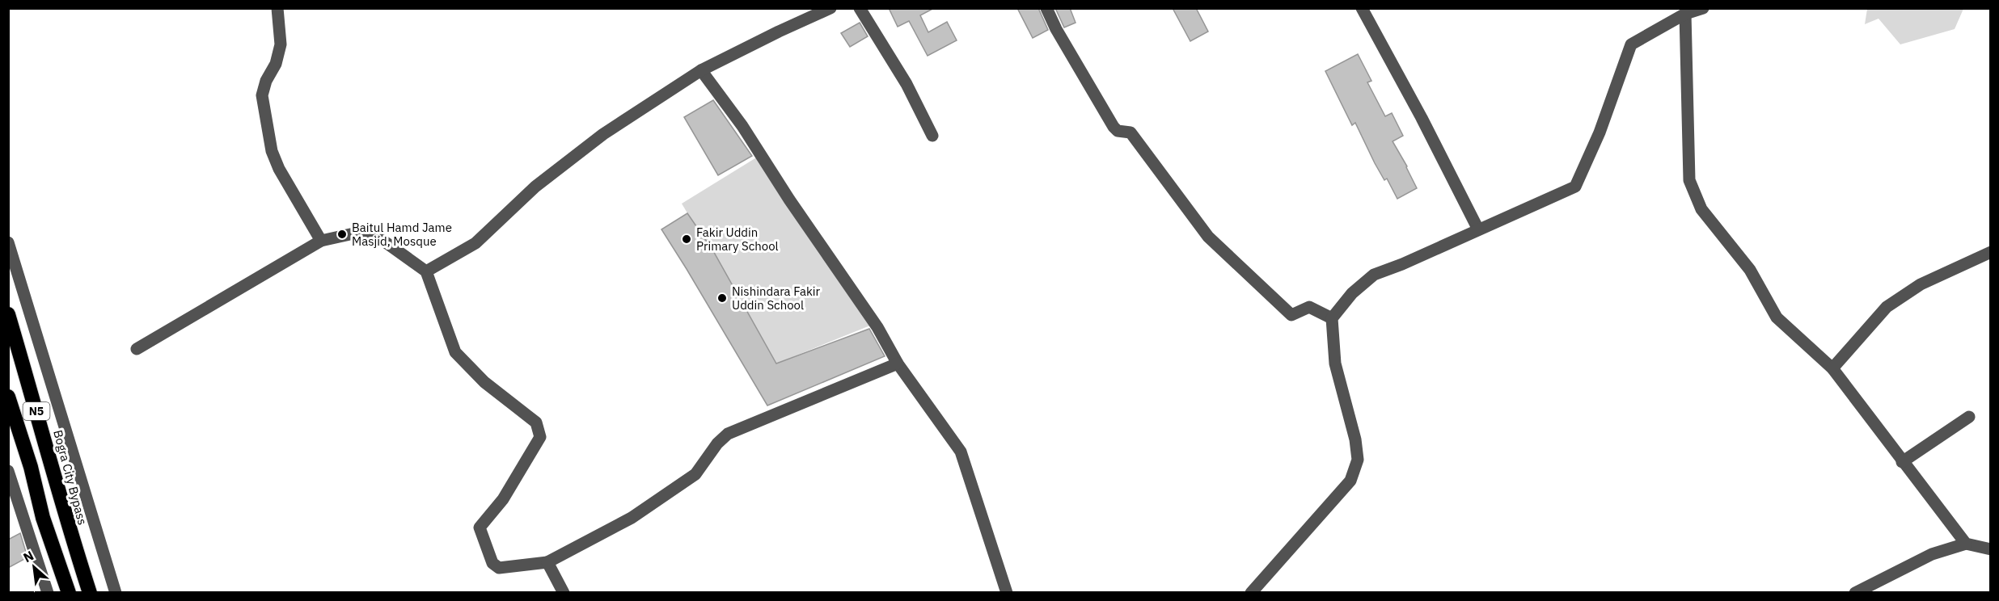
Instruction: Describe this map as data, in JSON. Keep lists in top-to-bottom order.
{
  "streets": {
    "highway": ["N5", "Bogra City Bypass"]
  },
  "places": ["Baitul Hamd Jame Masjid, Mosque", "Fakir Uddin Primary School", "Nishindara Fakir Uddin School"],
  "north": "top left"
}
